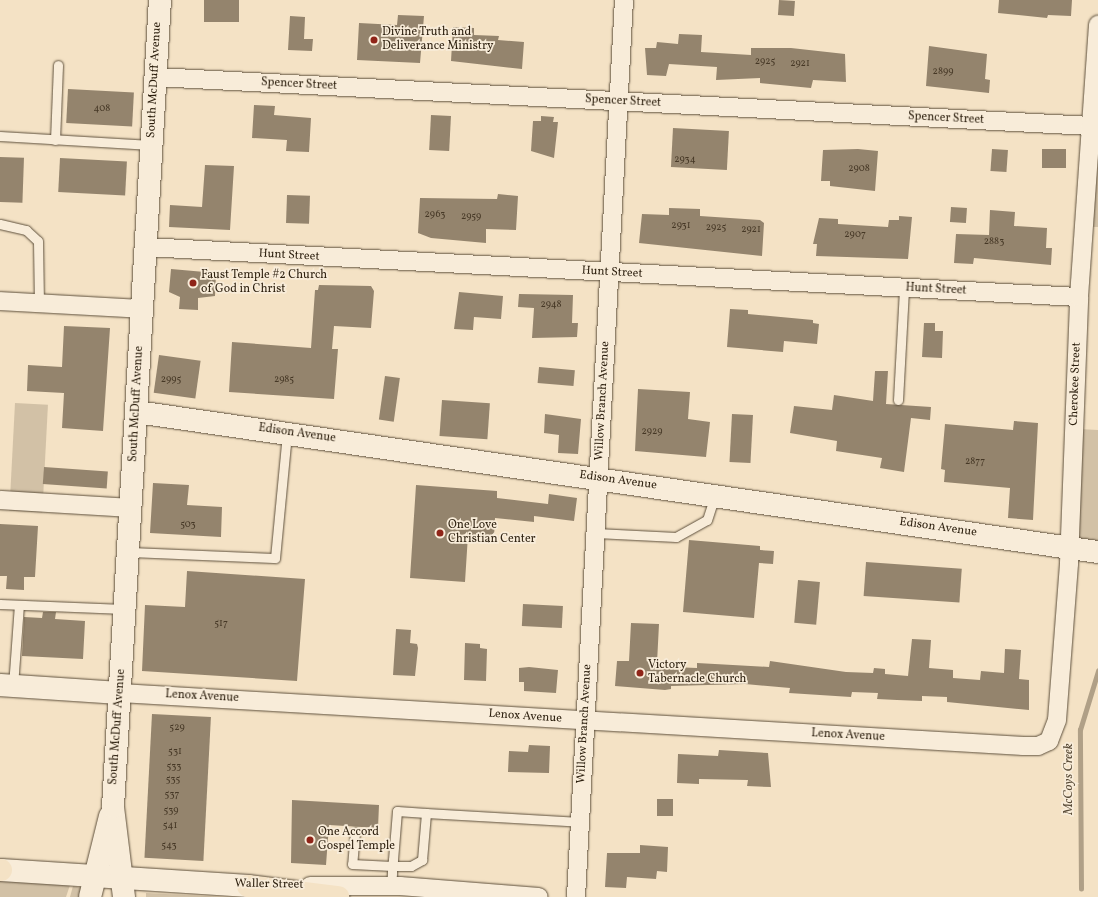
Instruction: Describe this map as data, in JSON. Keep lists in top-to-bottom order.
{
  "streets": {
    "main road": [
      "South McDuff Avenue",
      "Edison Avenue",
      "Lenox Avenue",
      "Waller Street"
    ],
    "street": [
      "Spencer Street",
      "Hunt Street",
      "Cherokee Street",
      "Willow Branch Avenue"
    ]
  },
  "crossings": [
    ["South McDuff Avenue", "Spencer Street"],
    ["South McDuff Avenue", "Hunt Street"],
    ["South McDuff Avenue", "Edison Avenue"],
    ["South McDuff Avenue", "Lenox Avenue"],
    ["South McDuff Avenue", "Waller Street"],
    ["Spencer Street", "Cherokee Street"],
    ["Spencer Street", "Willow Branch Avenue"],
    ["Hunt Street", "Cherokee Street"],
    ["Hunt Street", "Willow Branch Avenue"],
    ["Cherokee Street", "Edison Avenue"],
    ["Cherokee Street", "Lenox Avenue"],
    ["Willow Branch Avenue", "Edison Avenue"],
    ["Willow Branch Avenue", "Lenox Avenue"]
  ],
  "water": ["McCoys Creek"],
  "places": [
    "Divine Truth and Deliverance Ministry",
    "Faust Temple #2 Church of God in Christ",
    "One Love Christian Center",
    "Victory Tabernacle Church",
    "One Accord Gospel Temple"
  ],
  "house_numbers": [
    "2925",
    "2921",
    "2899",
    "408",
    "2934",
    "2908",
    "2963",
    "2959",
    "2931",
    "2925",
    "2921",
    "2907",
    "2883",
    "2948",
    "2995",
    "2985",
    "2929",
    "2877",
    "503",
    "517",
    "529",
    "531",
    "533",
    "535",
    "537",
    "539",
    "541",
    "543"
  ]
}
